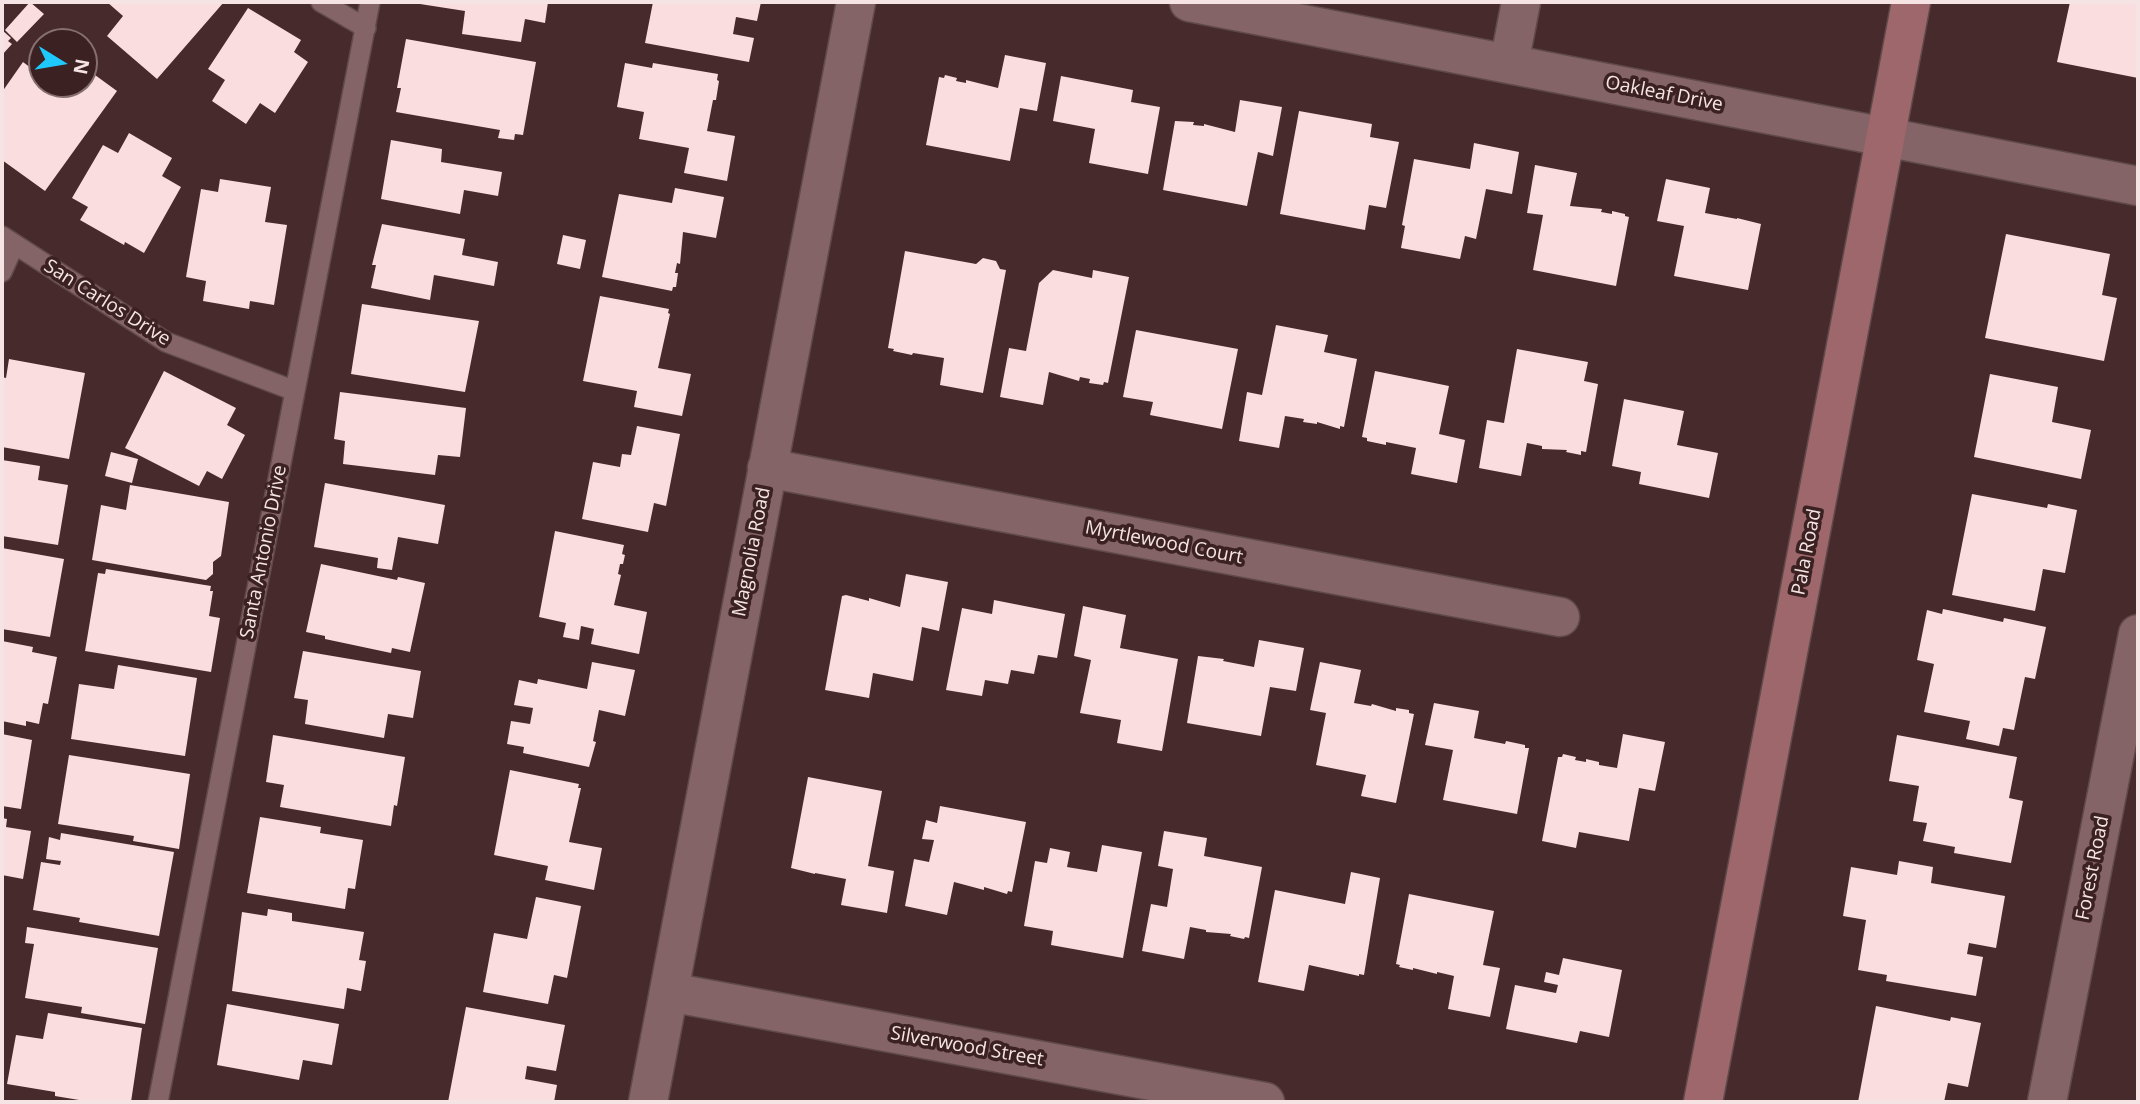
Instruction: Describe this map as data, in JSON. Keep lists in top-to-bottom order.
{
  "streets": {
    "street": [
      "Oakleaf Drive",
      "Myrtlewood Court",
      "Magnolia Road",
      "Pala Road",
      "Forest Road",
      "Silverwood Street"
    ],
    "lane": ["San Carlos Drive", "Santa Antonio Drive"]
  },
  "crossings": [
    ["Oakleaf Drive", "Pala Road"],
    ["San Carlos Drive", "Santa Antonio Drive"],
    ["Myrtlewood Court", "Magnolia Road"],
    ["Magnolia Road", "Silverwood Street"]
  ],
  "north": "right"
}
